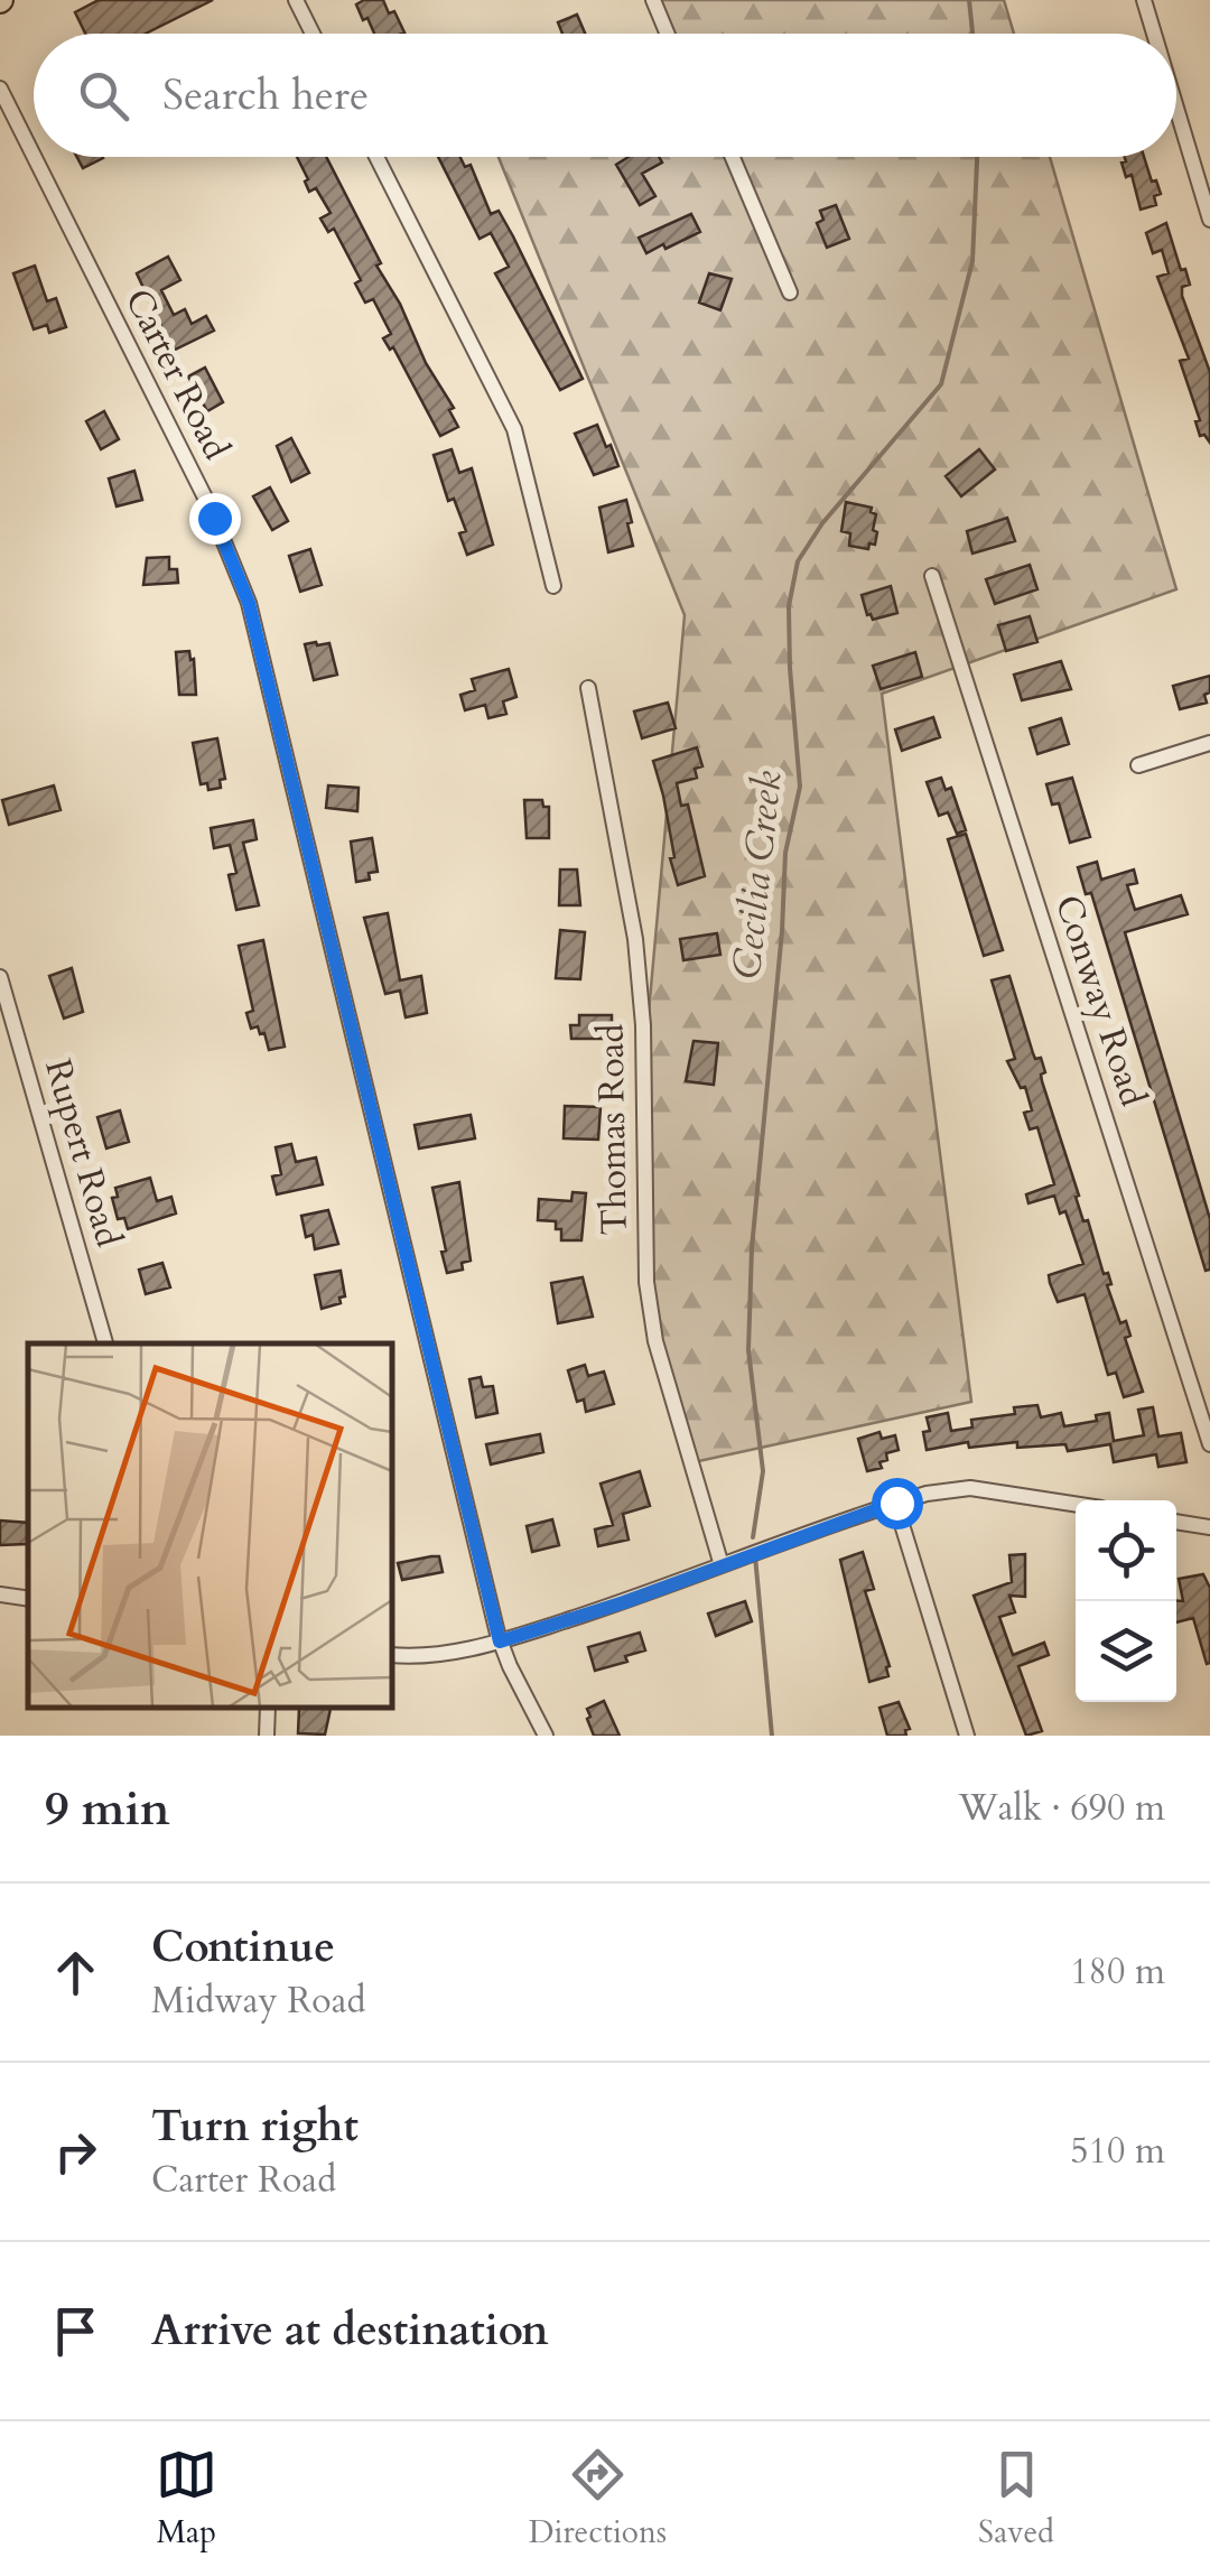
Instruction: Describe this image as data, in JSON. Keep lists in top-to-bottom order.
{
  "streets": {
    "street": [
      "Carter Road",
      "Conway Road",
      "Thomas Road",
      "Rupert Road"
    ]
  },
  "water": ["Cecilia Creek"],
  "page": {
    "search": "Search here",
    "heading": ["9 min", "Walk · 690 m"],
    "list": [
      ["Continue", "Midway Road", "180 m"],
      ["Turn right", "Carter Road", "510 m"],
      "Arrive at destination"
    ],
    "nav": ["Map", "Directions", "Saved"]
  }
}
